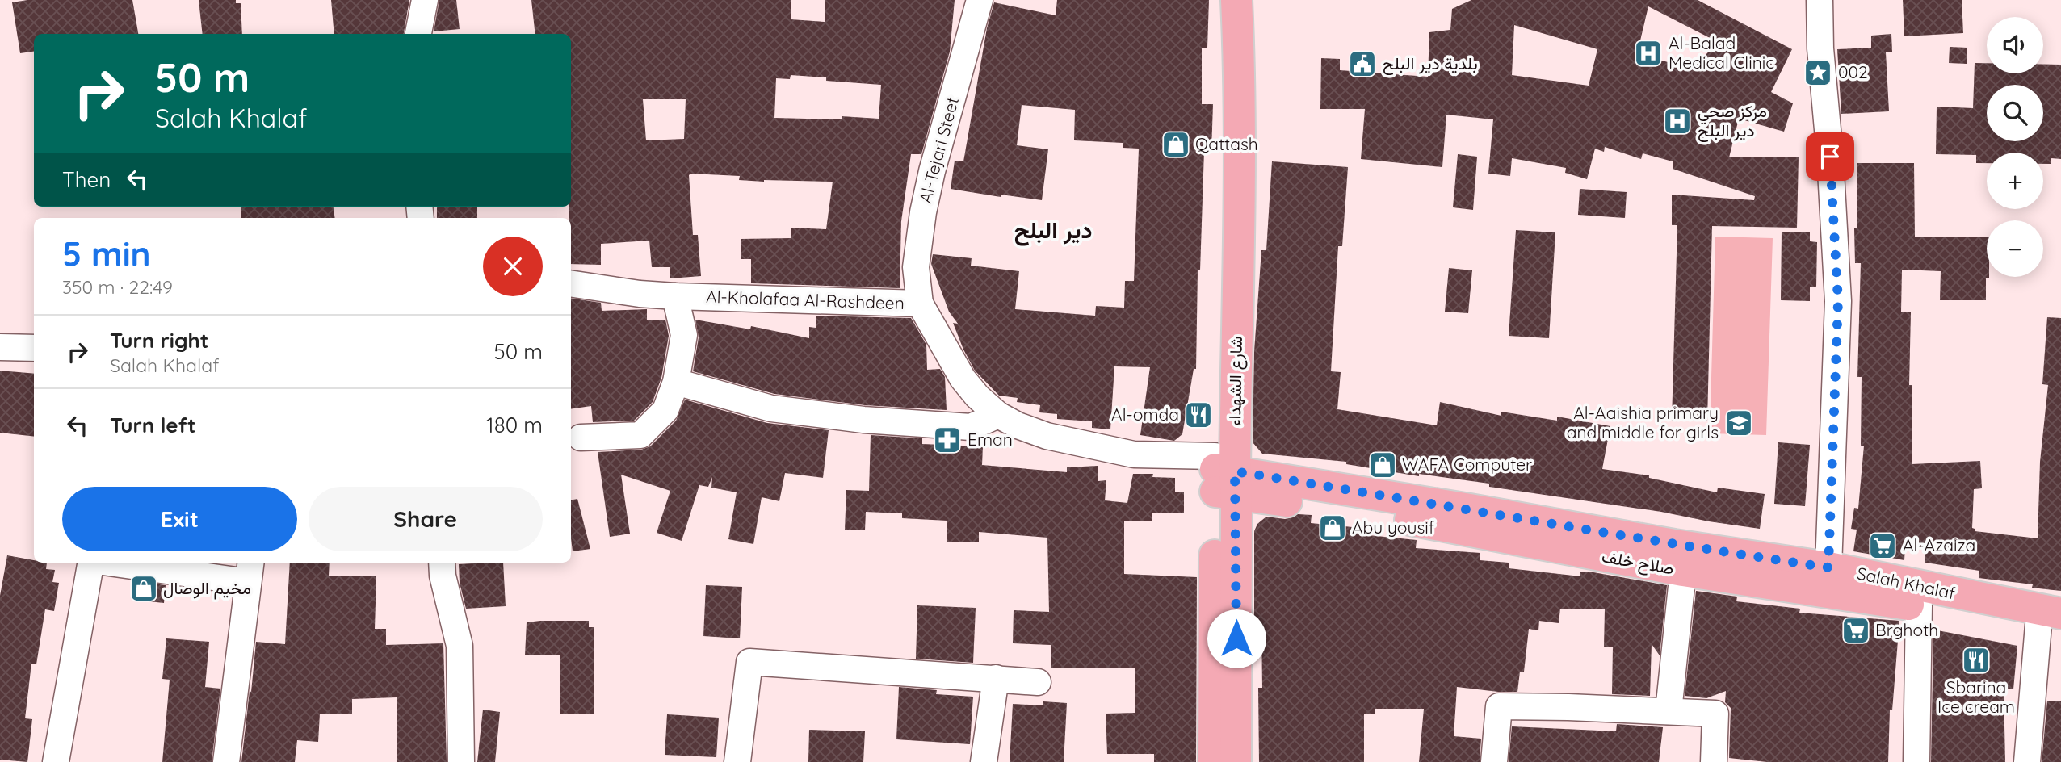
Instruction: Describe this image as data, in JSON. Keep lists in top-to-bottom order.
{
  "streets": {
    "main road": ["شارع الشهداء", "صلاح خلف", "Salah Khalaf"],
    "street": ["Al-Tejari Steet", "Al-Kholafaa Al-Rashdeen"]
  },
  "crossings": [
    ["Al-Tejari Steet", "Al-Kholafaa Al-Rashdeen"],
    ["Al-Kholafaa Al-Rashdeen", "شارع الشهداء"],
    ["Al-Kholafaa Al-Rashdeen", "صلاح خلف"],
    ["Al-Kholafaa Al-Rashdeen", "Salah Khalaf"],
    ["شارع الشهداء", "صلاح خلف"],
    ["شارع الشهداء", "Salah Khalaf"],
    ["صلاح خلف", "Salah Khalaf"]
  ],
  "districts": ["دير البلح"],
  "places": {
    "hospital": ["Al-Balad Medical Clinic", "مركز صحي دير البلح"],
    "public building": ["بلدية دير البلح"],
    "place": ["002"],
    "shop": [
      "Qattash",
      "WAFA Computer",
      "Abu yousif",
      "مخيم الوصال"
    ],
    "restaurant": ["Al-omda", "Sbarina Ice cream"],
    "school or university": ["Al-Aaishia primary and middle for girls"],
    "pharmacy": ["Eman"],
    "supermarket": ["Al-Azaiza", "Brghoth"]
  },
  "page": {
    "map_buttons": ["+", "−"],
    "turn": ["50 m", "Salah Khalaf"],
    "then": "Then",
    "heading": ["5 min", "350 m · 22:49"],
    "list": [
      {
        "name": "Turn right",
        "note": "Salah Khalaf",
        "value": "50 m"
      },
      {
        "name": "Turn left",
        "value": "180 m"
      }
    ],
    "buttons": ["Exit", "Share"]
  }
}
